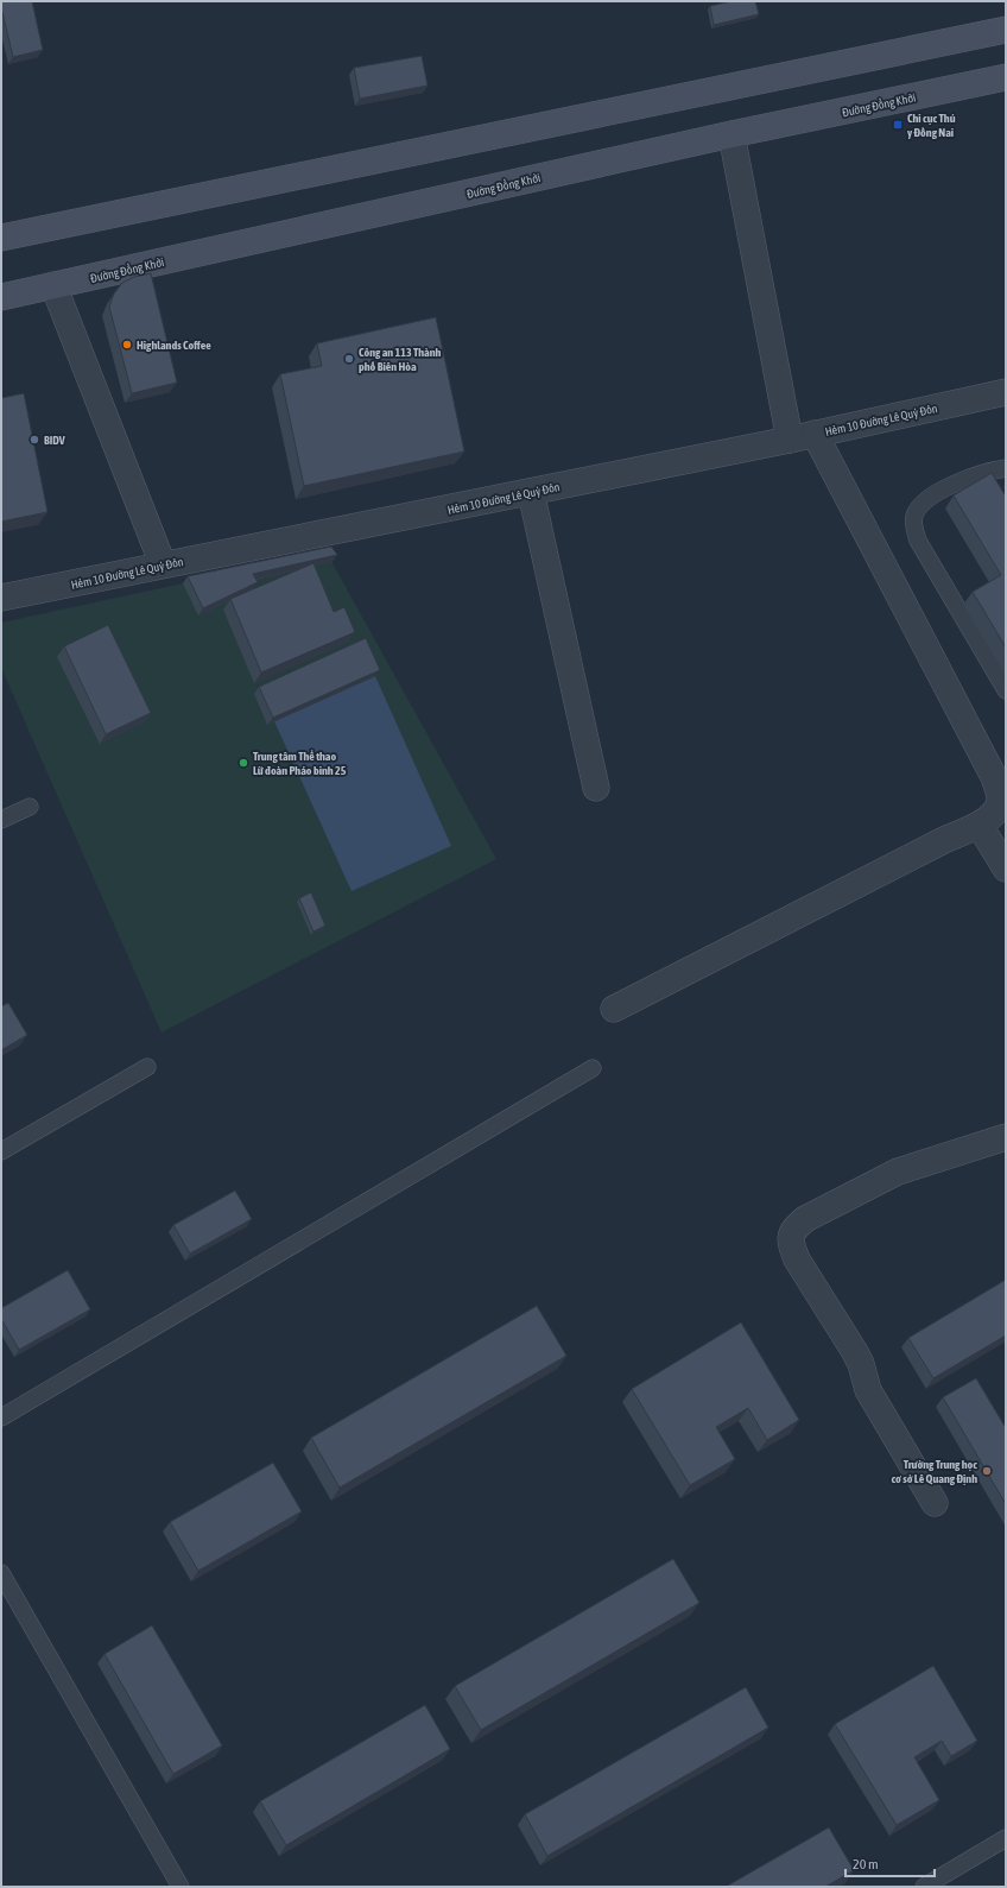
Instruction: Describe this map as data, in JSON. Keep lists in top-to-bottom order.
{
  "streets": {
    "main road": ["Đường Đồng Khởi"],
    "street": ["Hẻm 10 Đường Lê Quý Đôn"]
  },
  "places": {
    "transit": ["Chi cục Thú y Đồng Nai"],
    "other": [
      "Highlands Coffee",
      "Công an 113 Thành phố Biên Hòa",
      "BIDV",
      "Trung tâm Thể thao Lữ đoàn Pháo binh 25",
      "Trường Trung học cơ sở Lê Quang Định"
    ]
  },
  "scale_bar": "20 m"
}
